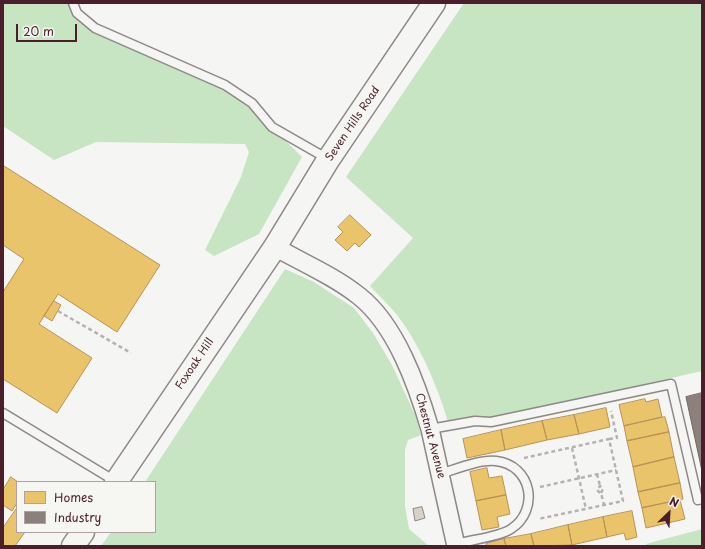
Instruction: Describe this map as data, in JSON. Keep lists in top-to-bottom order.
{
  "streets": {
    "main road": ["Seven Hills Road", "Foxoak Hill"],
    "street": ["Chestnut Avenue"]
  },
  "crossings": [
    ["Seven Hills Road", "Foxoak Hill"],
    ["Seven Hills Road", "Chestnut Avenue"],
    ["Foxoak Hill", "Chestnut Avenue"]
  ],
  "legend": ["Homes", "Industry"],
  "scale_bar": "20 m",
  "north": "top right"
}
